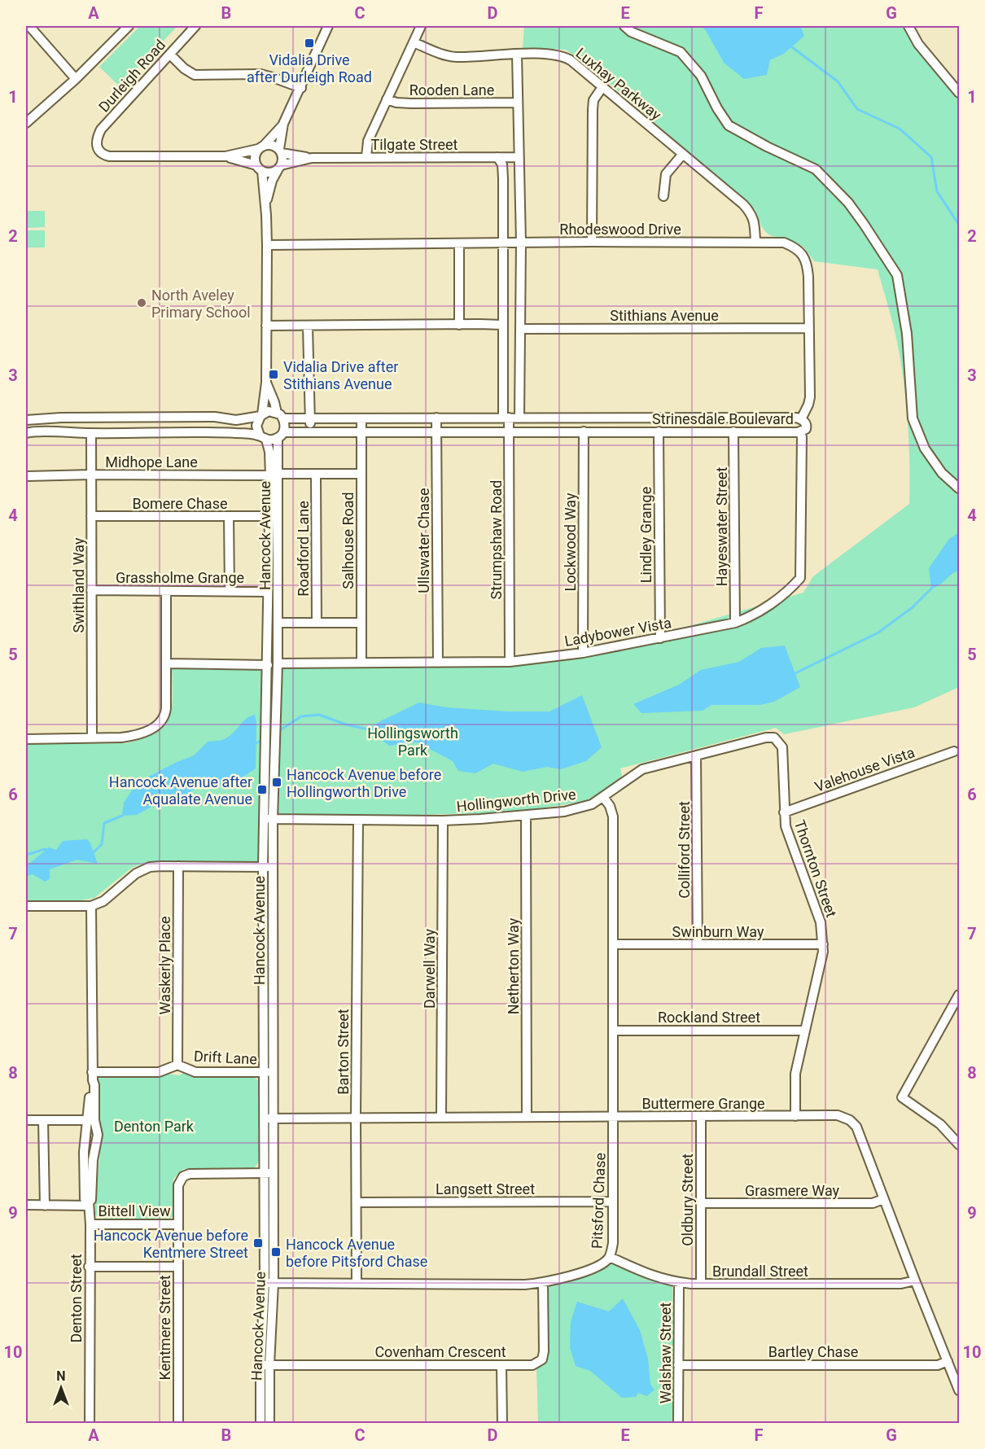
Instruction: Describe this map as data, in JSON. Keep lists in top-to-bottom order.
{
  "streets": {
    "street": [
      "Durleigh Road",
      "Luxhay Parkway",
      "Rooden Lane",
      "Tilgate Street",
      "Rhodeswood Drive",
      "Stithians Avenue",
      "Strinesdale Boulevard",
      "Midhope Lane",
      "Bomere Chase",
      "Hayeswater Street",
      "Lindley Grange",
      "Hancock Avenue",
      "Strumpshaw Road",
      "Salhouse Road",
      "Ullswater Chase",
      "Lockwood Way",
      "Roadford Lane",
      "Grassholme Grange",
      "Swithland Way",
      "Ladybower Vista",
      "Valehouse Vista",
      "Hollingworth Drive",
      "Colliford Street",
      "Thornton Street",
      "Swinburn Way",
      "Waskerly Place",
      "Netherton Way",
      "Darwell Way",
      "Rockland Street",
      "Barton Street",
      "Drift Lane",
      "Buttermere Grange",
      "Langsett Street",
      "Grasmere Way",
      "Oldbury Street",
      "Pitsford Chase",
      "Bittell View",
      "Brundall Street",
      "Denton Street",
      "Kentmere Street",
      "Covenham Crescent",
      "Bartley Chase",
      "Walshaw Street"
    ]
  },
  "crossings": [
    ["Luxhay Parkway", "Rhodeswood Drive"],
    ["Tilgate Street", "Strumpshaw Road"],
    ["Rhodeswood Drive", "Stithians Avenue"],
    ["Rhodeswood Drive", "Strinesdale Boulevard"],
    ["Rhodeswood Drive", "Strumpshaw Road"],
    ["Strinesdale Boulevard", "Hayeswater Street"],
    ["Strinesdale Boulevard", "Lindley Grange"],
    ["Strinesdale Boulevard", "Hancock Avenue"],
    ["Strinesdale Boulevard", "Strumpshaw Road"],
    ["Strinesdale Boulevard", "Salhouse Road"],
    ["Strinesdale Boulevard", "Ullswater Chase"],
    ["Strinesdale Boulevard", "Lockwood Way"],
    ["Strinesdale Boulevard", "Ladybower Vista"],
    ["Midhope Lane", "Hancock Avenue"],
    ["Midhope Lane", "Salhouse Road"],
    ["Midhope Lane", "Roadford Lane"],
    ["Midhope Lane", "Swithland Way"],
    ["Bomere Chase", "Hancock Avenue"],
    ["Bomere Chase", "Swithland Way"],
    ["Hayeswater Street", "Ladybower Vista"],
    ["Lindley Grange", "Ladybower Vista"],
    ["Hancock Avenue", "Grassholme Grange"],
    ["Hancock Avenue", "Ladybower Vista"],
    ["Hancock Avenue", "Hollingworth Drive"],
    ["Hancock Avenue", "Drift Lane"],
    ["Hancock Avenue", "Buttermere Grange"],
    ["Hancock Avenue", "Pitsford Chase"],
    ["Hancock Avenue", "Kentmere Street"],
    ["Hancock Avenue", "Covenham Crescent"],
    ["Strumpshaw Road", "Ladybower Vista"],
    ["Salhouse Road", "Ladybower Vista"],
    ["Ullswater Chase", "Ladybower Vista"],
    ["Lockwood Way", "Ladybower Vista"],
    ["Grassholme Grange", "Swithland Way"],
    ["Valehouse Vista", "Thornton Street"],
    ["Hollingworth Drive", "Colliford Street"],
    ["Hollingworth Drive", "Thornton Street"],
    ["Hollingworth Drive", "Netherton Way"],
    ["Hollingworth Drive", "Darwell Way"],
    ["Hollingworth Drive", "Barton Street"],
    ["Hollingworth Drive", "Pitsford Chase"],
    ["Colliford Street", "Swinburn Way"],
    ["Thornton Street", "Swinburn Way"],
    ["Thornton Street", "Rockland Street"],
    ["Thornton Street", "Buttermere Grange"],
    ["Swinburn Way", "Pitsford Chase"],
    ["Waskerly Place", "Drift Lane"],
    ["Netherton Way", "Buttermere Grange"],
    ["Darwell Way", "Buttermere Grange"],
    ["Rockland Street", "Pitsford Chase"],
    ["Barton Street", "Buttermere Grange"],
    ["Barton Street", "Langsett Street"],
    ["Barton Street", "Pitsford Chase"],
    ["Buttermere Grange", "Grasmere Way"],
    ["Buttermere Grange", "Oldbury Street"],
    ["Buttermere Grange", "Pitsford Chase"],
    ["Buttermere Grange", "Brundall Street"],
    ["Buttermere Grange", "Bartley Chase"],
    ["Langsett Street", "Pitsford Chase"],
    ["Grasmere Way", "Oldbury Street"],
    ["Oldbury Street", "Brundall Street"],
    ["Pitsford Chase", "Brundall Street"],
    ["Pitsford Chase", "Covenham Crescent"],
    ["Bittell View", "Denton Street"],
    ["Bittell View", "Kentmere Street"],
    ["Brundall Street", "Walshaw Street"],
    ["Bartley Chase", "Walshaw Street"]
  ],
  "parks": ["Hollingsworth Park", "Denton Park"],
  "places": {
    "transit": [
      "Vidalia Drive after Durleigh Road",
      "Vidalia Drive after Stithians Avenue",
      "Hancock Avenue before Hollingworth Drive",
      "Hancock Avenue after Aqualate Avenue",
      "Hancock Avenue before Kentmere Street",
      "Hancock Avenue before Pitsford Chase"
    ],
    "other": ["North Aveley Primary School"]
  },
  "north": "top",
  "grid": {
    "columns": [
      "A",
      "B",
      "C",
      "D",
      "E",
      "F",
      "G"
    ],
    "rows": [
      "1",
      "2",
      "3",
      "4",
      "5",
      "6",
      "7",
      "8",
      "9",
      "10"
    ]
  }
}
